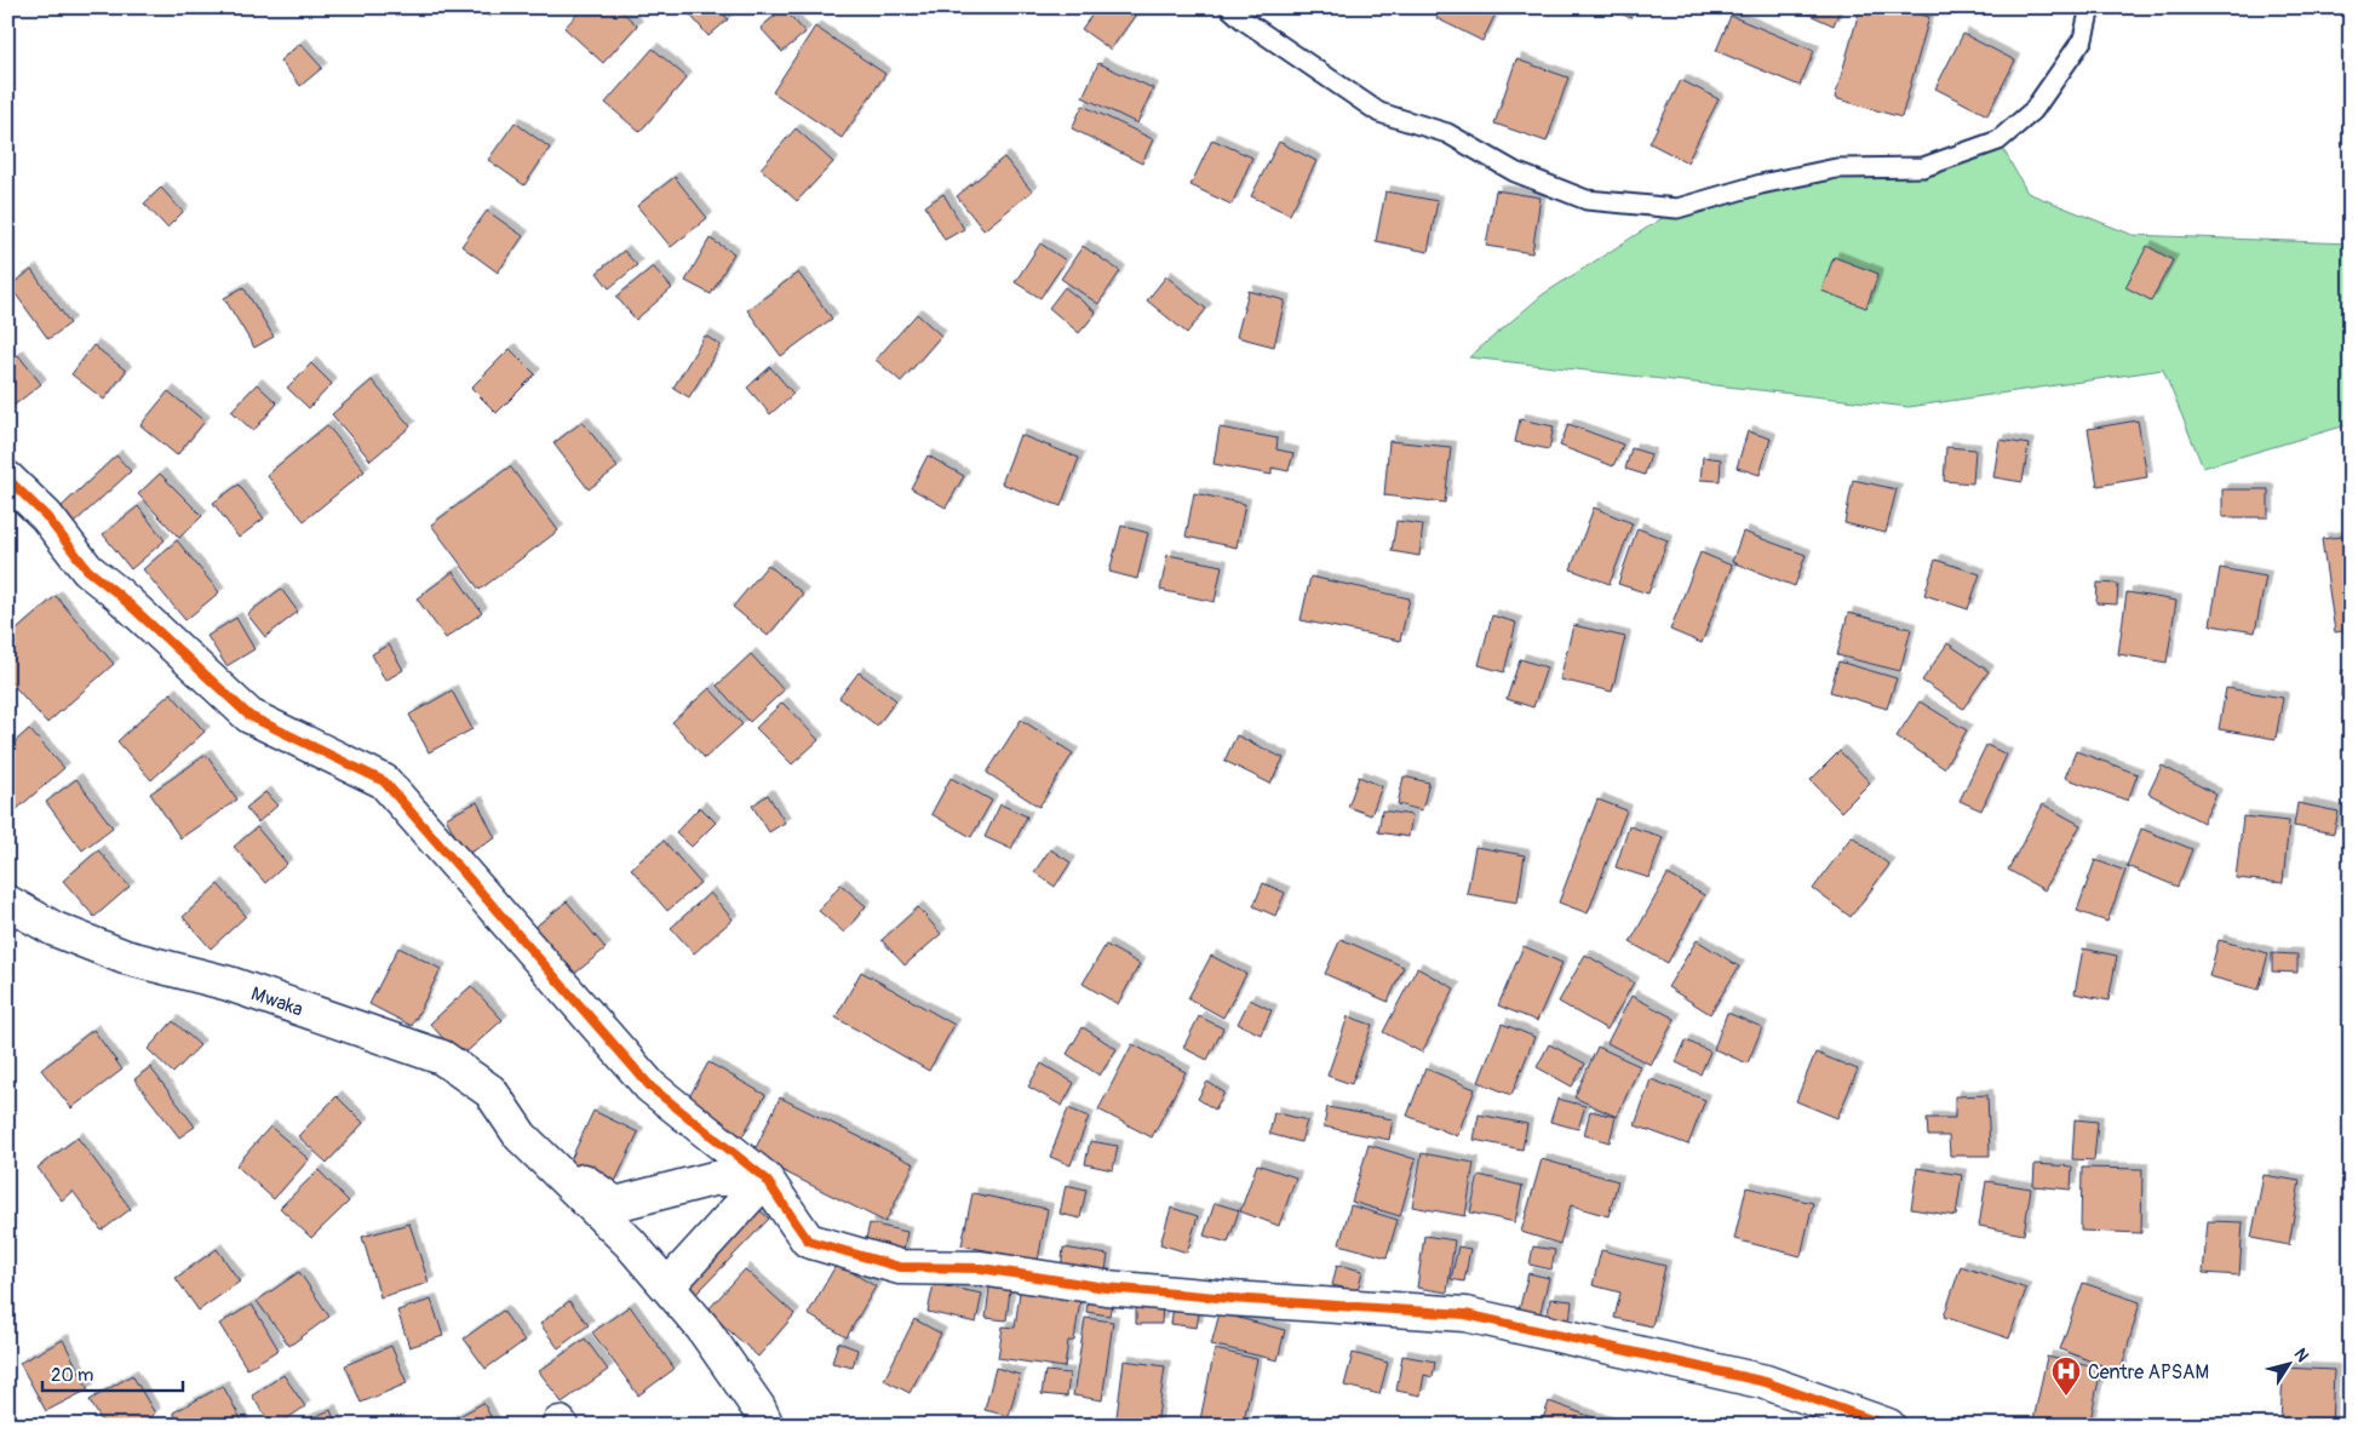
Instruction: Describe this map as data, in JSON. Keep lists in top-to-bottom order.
{
  "streets": {
    "street": ["Mwaka"]
  },
  "places": {
    "hospital": ["Centre APSAM"]
  },
  "scale_bar": "20 m",
  "north": "top right"
}
